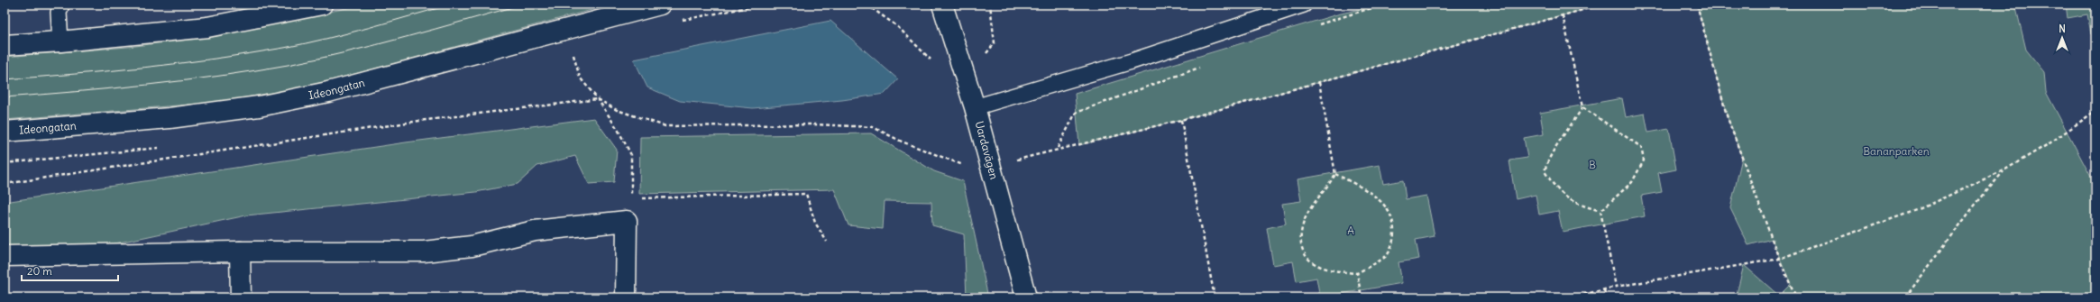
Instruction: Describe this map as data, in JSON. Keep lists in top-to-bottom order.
{
  "streets": {
    "street": ["Ideongatan", "Uardavägen"]
  },
  "parks": ["Bananparken", "B", "A"],
  "scale_bar": "20 m",
  "north": "top"
}
